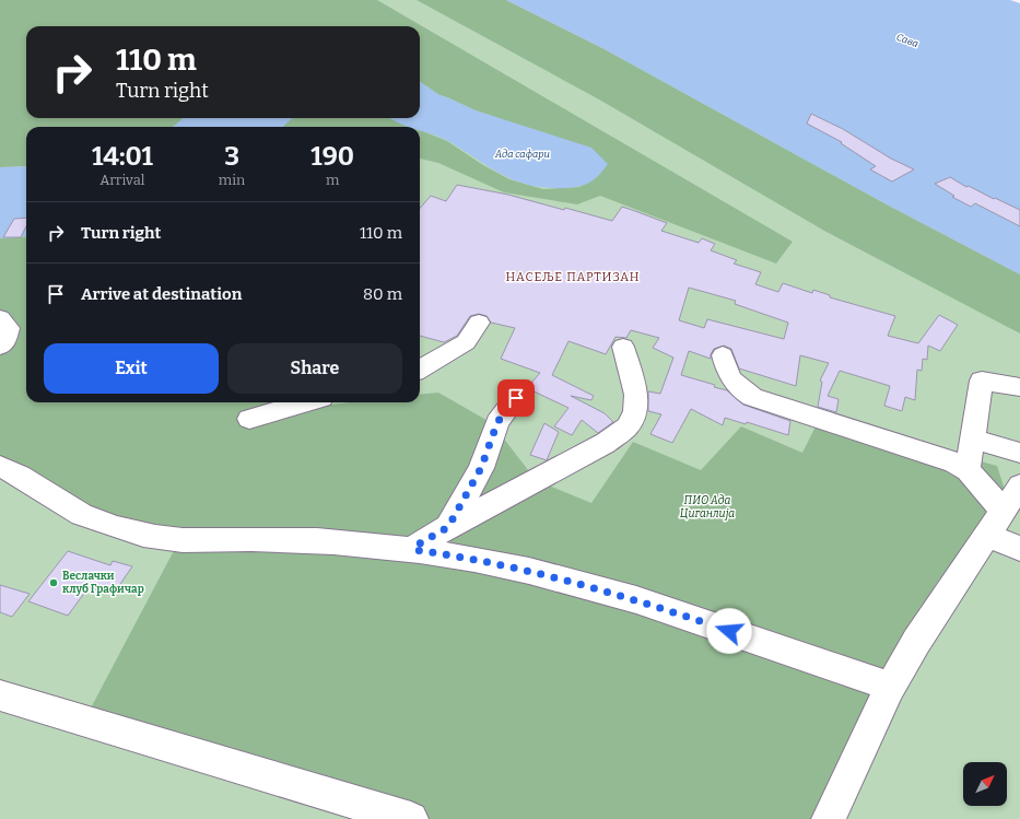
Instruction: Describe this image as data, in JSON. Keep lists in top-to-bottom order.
{
  "districts": ["НАСЕЉЕ ПАРТИЗАН"],
  "water": ["Сава", "Ада сафари"],
  "parks": ["ПИО Ада Циганлија"],
  "places": ["Веслачки клуб Графичар"],
  "north": "top right",
  "page": {
    "turn": ["110 m", "Turn right"],
    "eta": [
      "14:01",
      "Arrival",
      "3",
      "min",
      "190",
      "m"
    ],
    "list": [
      {
        "name": "Turn right",
        "value": "110 m"
      },
      {
        "name": "Arrive at destination",
        "value": "80 m"
      }
    ],
    "buttons": ["Exit", "Share"]
  }
}
